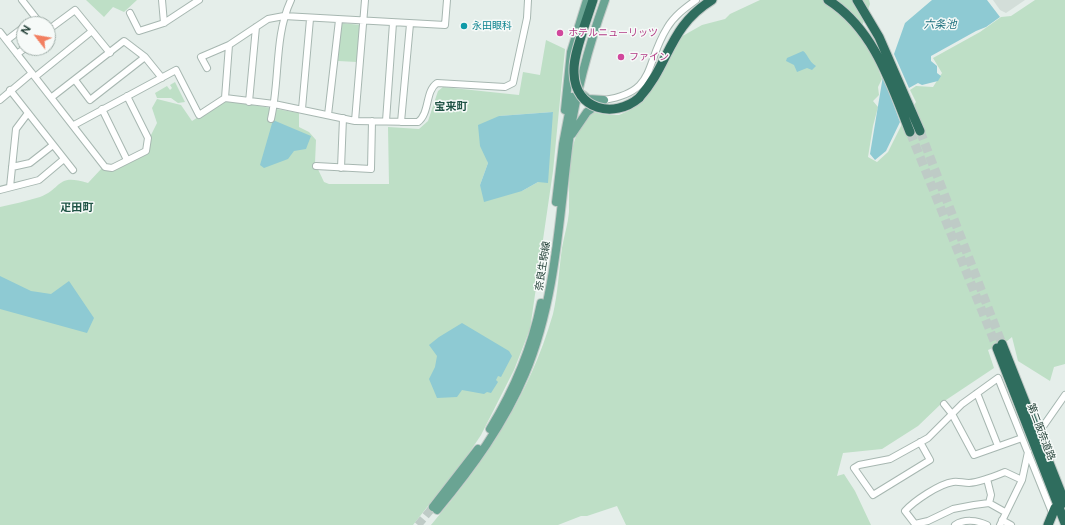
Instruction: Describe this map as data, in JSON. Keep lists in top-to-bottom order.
{
  "streets": {
    "highway": ["第二阪奈道路"],
    "main road": ["奈良生駒線"]
  },
  "districts": ["宝来町", "疋田町"],
  "water": ["六条池"],
  "places": ["永田眼科", "ホテルニューリッツ", "ファイン"],
  "north": "top left"
}
